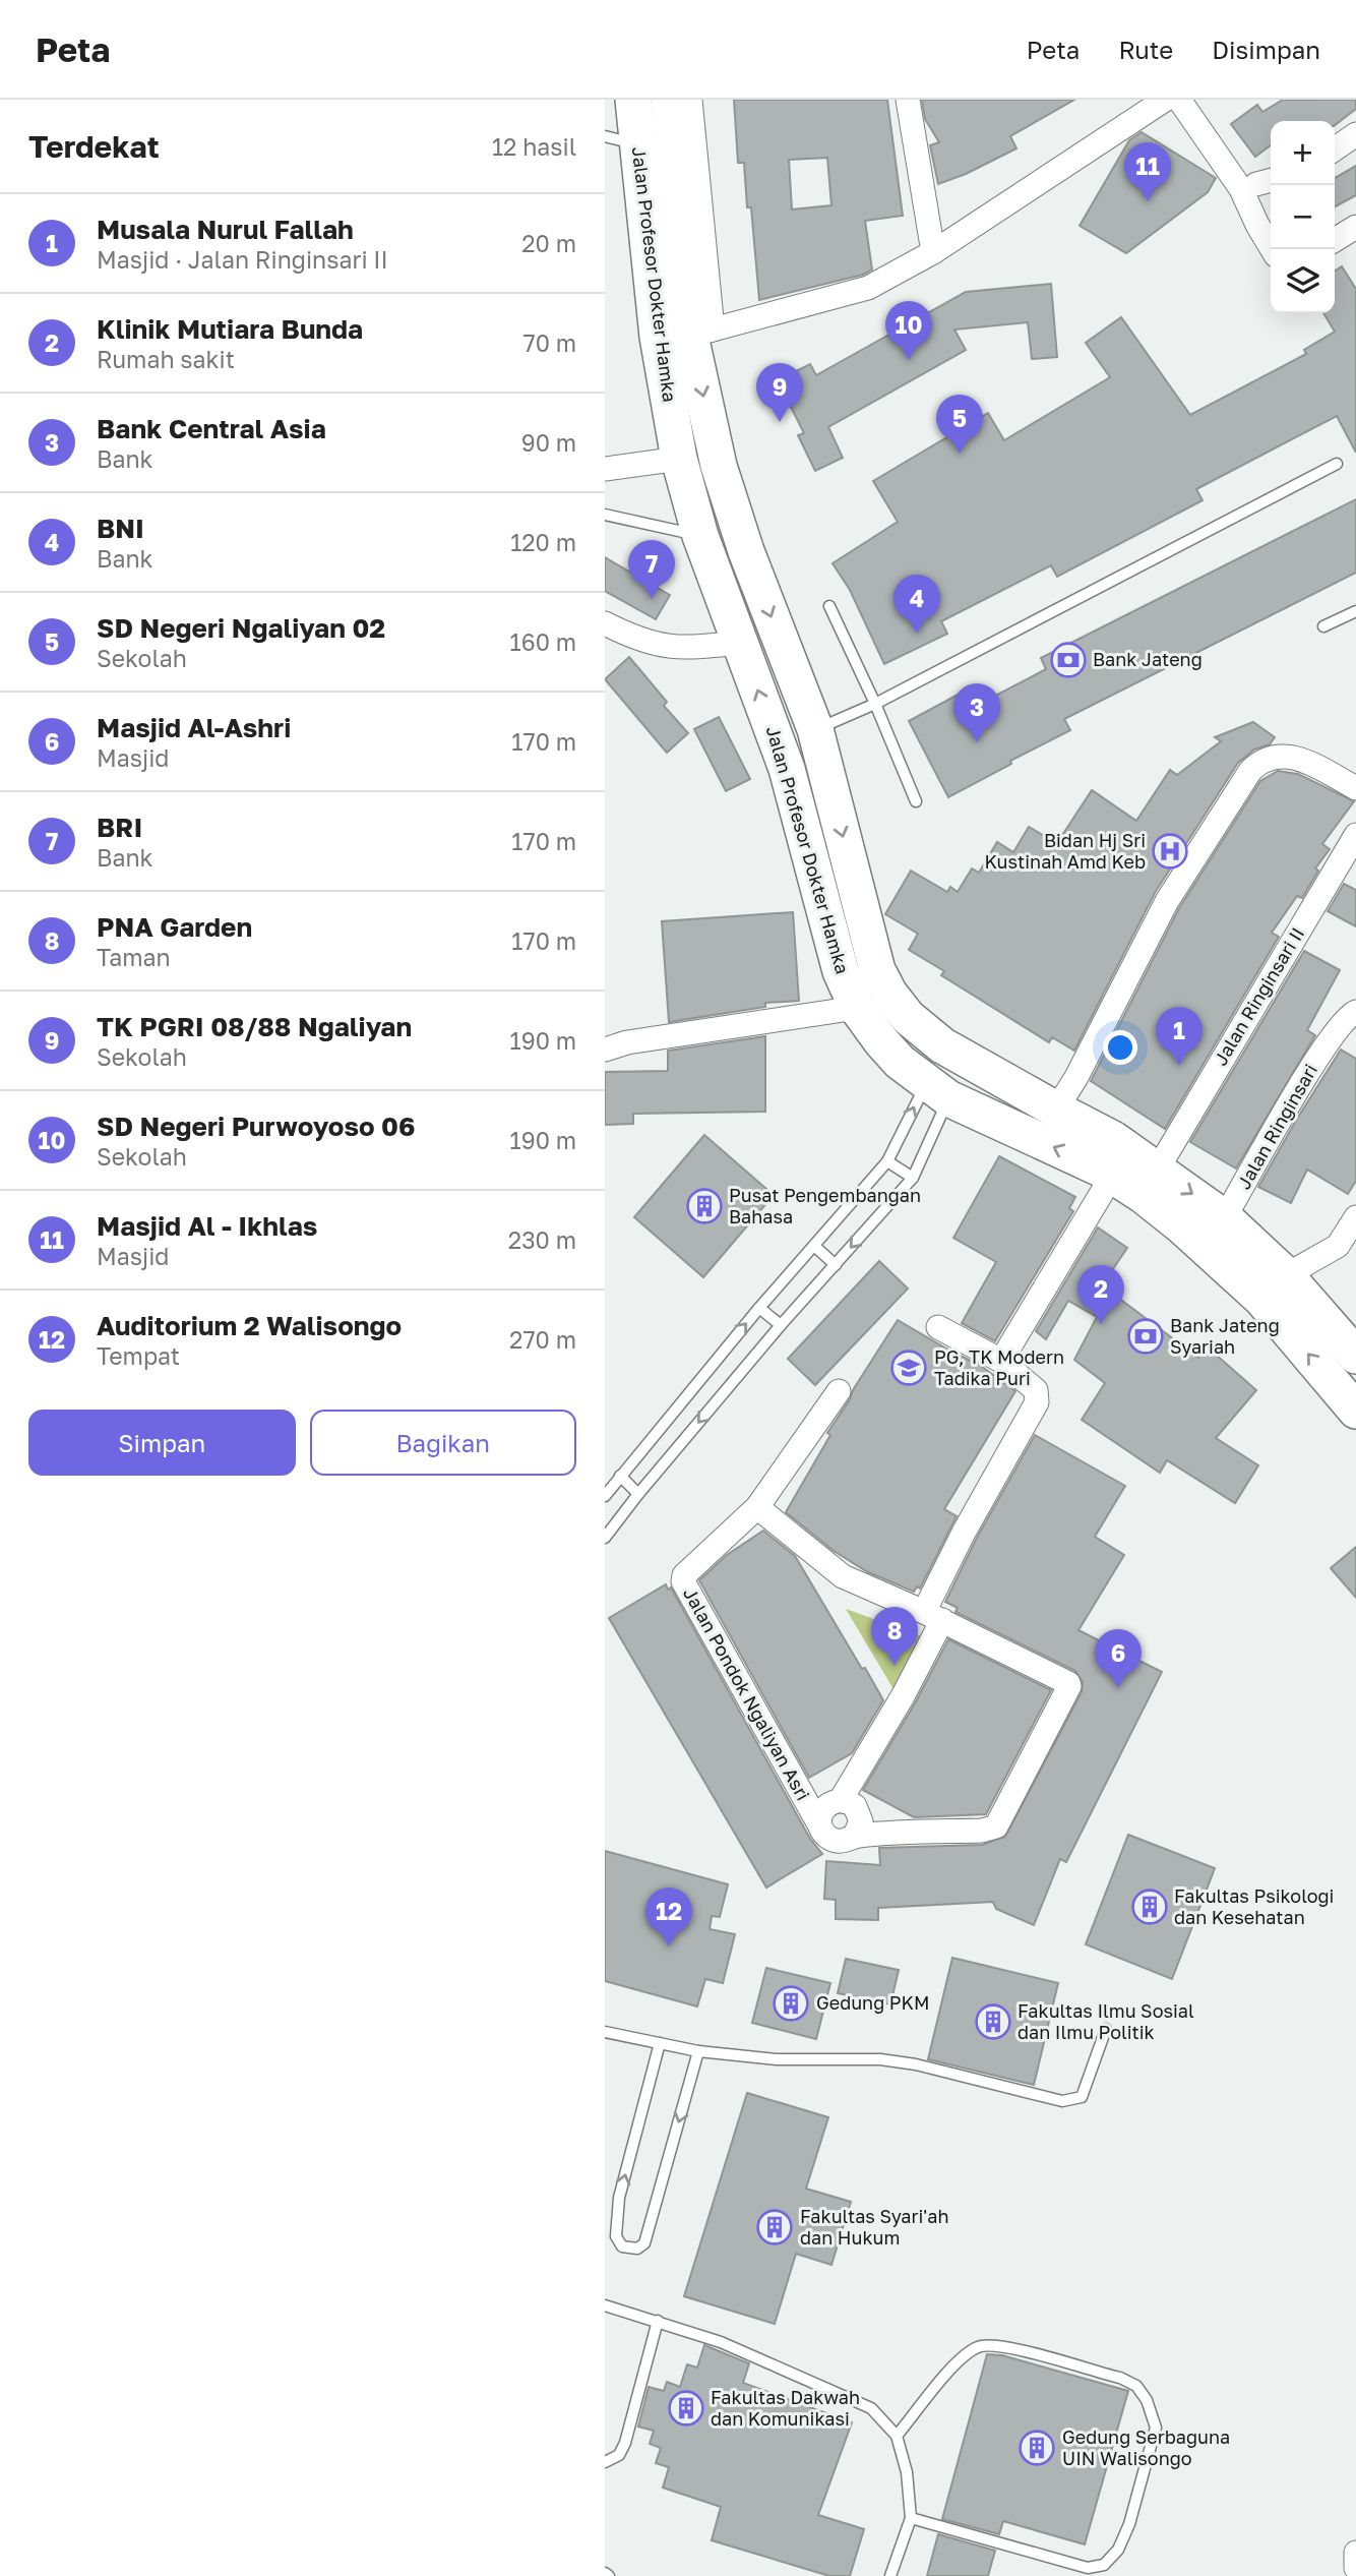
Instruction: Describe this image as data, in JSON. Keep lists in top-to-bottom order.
{
  "streets": {
    "main road": ["Jalan Profesor Dokter Hamka"],
    "street": ["Jalan Ringinsari II", "Jalan Ringinsari", "Jalan Pondok Ngaliyan Asri"]
  },
  "crossings": [
    ["Jalan Profesor Dokter Hamka", "Jalan Ringinsari II"],
    ["Jalan Profesor Dokter Hamka", "Jalan Ringinsari"]
  ],
  "places": {
    "bank": ["Bank Jateng", "Bank Jateng Syariah"],
    "hospital": ["Bidan Hj Sri Kustinah Amd Keb"],
    "building": [
      "Pusat Pengembangan Bahasa",
      "Fakultas Psikologi dan Kesehatan",
      "Gedung PKM",
      "Fakultas Ilmu Sosial dan Ilmu Politik",
      "Fakultas Syari'ah dan Hukum",
      "Fakultas Dakwah dan Komunikasi",
      "Gedung Serbaguna UIN Walisongo"
    ],
    "school or university": ["PG, TK Modern Tadika Puri"]
  },
  "page": {
    "header": "Peta",
    "nav": ["Peta", "Rute", "Disimpan"],
    "heading": ["Terdekat", "12 hasil"],
    "map_buttons": ["+", "−"],
    "pins": [
      "11",
      "10",
      "9",
      "5",
      "7",
      "4",
      "3",
      "1",
      "2",
      "8",
      "6",
      "12"
    ],
    "list": [
      {
        "mark": "1",
        "name": "Musala Nurul Fallah",
        "note": "Masjid · Jalan Ringinsari II",
        "value": "20 m"
      },
      {
        "mark": "2",
        "name": "Klinik Mutiara Bunda",
        "note": "Rumah sakit",
        "value": "70 m"
      },
      {
        "mark": "3",
        "name": "Bank Central Asia",
        "note": "Bank",
        "value": "90 m"
      },
      {
        "mark": "4",
        "name": "BNI",
        "note": "Bank",
        "value": "120 m"
      },
      {
        "mark": "5",
        "name": "SD Negeri Ngaliyan 02",
        "note": "Sekolah",
        "value": "160 m"
      },
      {
        "mark": "6",
        "name": "Masjid Al-Ashri",
        "note": "Masjid",
        "value": "170 m"
      },
      {
        "mark": "7",
        "name": "BRI",
        "note": "Bank",
        "value": "170 m"
      },
      {
        "mark": "8",
        "name": "PNA Garden",
        "note": "Taman",
        "value": "170 m"
      },
      {
        "mark": "9",
        "name": "TK PGRI 08/88 Ngaliyan",
        "note": "Sekolah",
        "value": "190 m"
      },
      {
        "mark": "10",
        "name": "SD Negeri Purwoyoso 06",
        "note": "Sekolah",
        "value": "190 m"
      },
      {
        "mark": "11",
        "name": "Masjid Al - Ikhlas",
        "note": "Masjid",
        "value": "230 m"
      },
      {
        "mark": "12",
        "name": "Auditorium 2 Walisongo",
        "note": "Tempat",
        "value": "270 m"
      }
    ],
    "buttons": ["Simpan", "Bagikan"]
  }
}
